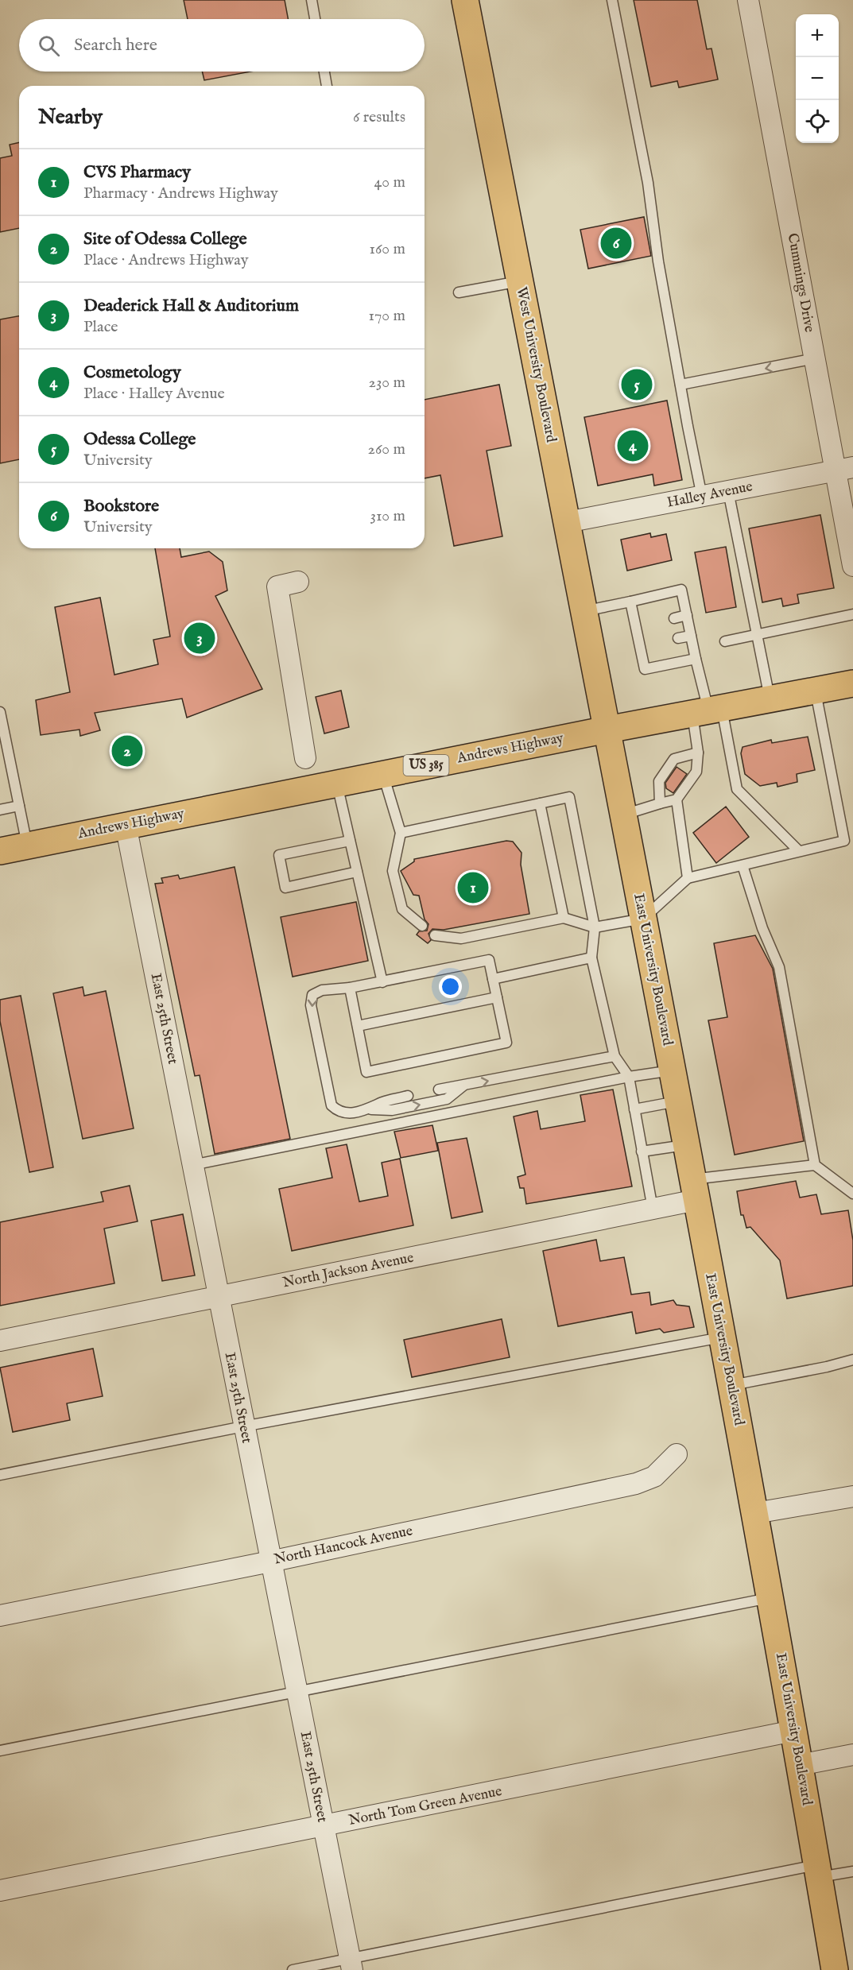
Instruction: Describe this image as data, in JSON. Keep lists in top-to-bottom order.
{
  "streets": {
    "main road": [
      "West University Boulevard",
      "Andrews Highway",
      "US 385",
      "East University Boulevard"
    ],
    "street": [
      "Cummings Drive",
      "Halley Avenue",
      "East 25th Street",
      "North Jackson Avenue",
      "North Hancock Avenue",
      "North Tom Green Avenue"
    ]
  },
  "crossings": [
    ["Cummings Drive", "Halley Avenue"],
    ["West University Boulevard", "Halley Avenue"],
    ["West University Boulevard", "Andrews Highway"],
    ["West University Boulevard", "East University Boulevard"],
    ["Andrews Highway", "East University Boulevard"],
    ["Andrews Highway", "East 25th Street"],
    ["East University Boulevard", "North Jackson Avenue"],
    ["East University Boulevard", "North Tom Green Avenue"],
    ["East 25th Street", "North Jackson Avenue"],
    ["East 25th Street", "North Hancock Avenue"],
    ["East 25th Street", "North Tom Green Avenue"]
  ],
  "page": {
    "map_buttons": ["+", "−"],
    "search": "Search here",
    "heading": ["Nearby", "6 results"],
    "list": [
      {
        "mark": "1",
        "name": "CVS Pharmacy",
        "note": "Pharmacy · Andrews Highway",
        "value": "40 m"
      },
      {
        "mark": "2",
        "name": "Site of Odessa College",
        "note": "Place · Andrews Highway",
        "value": "160 m"
      },
      {
        "mark": "3",
        "name": "Deaderick Hall & Auditorium",
        "note": "Place",
        "value": "170 m"
      },
      {
        "mark": "4",
        "name": "Cosmetology",
        "note": "Place · Halley Avenue",
        "value": "230 m"
      },
      {
        "mark": "5",
        "name": "Odessa College",
        "note": "University",
        "value": "260 m"
      },
      {
        "mark": "6",
        "name": "Bookstore",
        "note": "University",
        "value": "310 m"
      }
    ],
    "pins": [
      "6",
      "5",
      "4",
      "3",
      "2",
      "1"
    ]
  }
}
